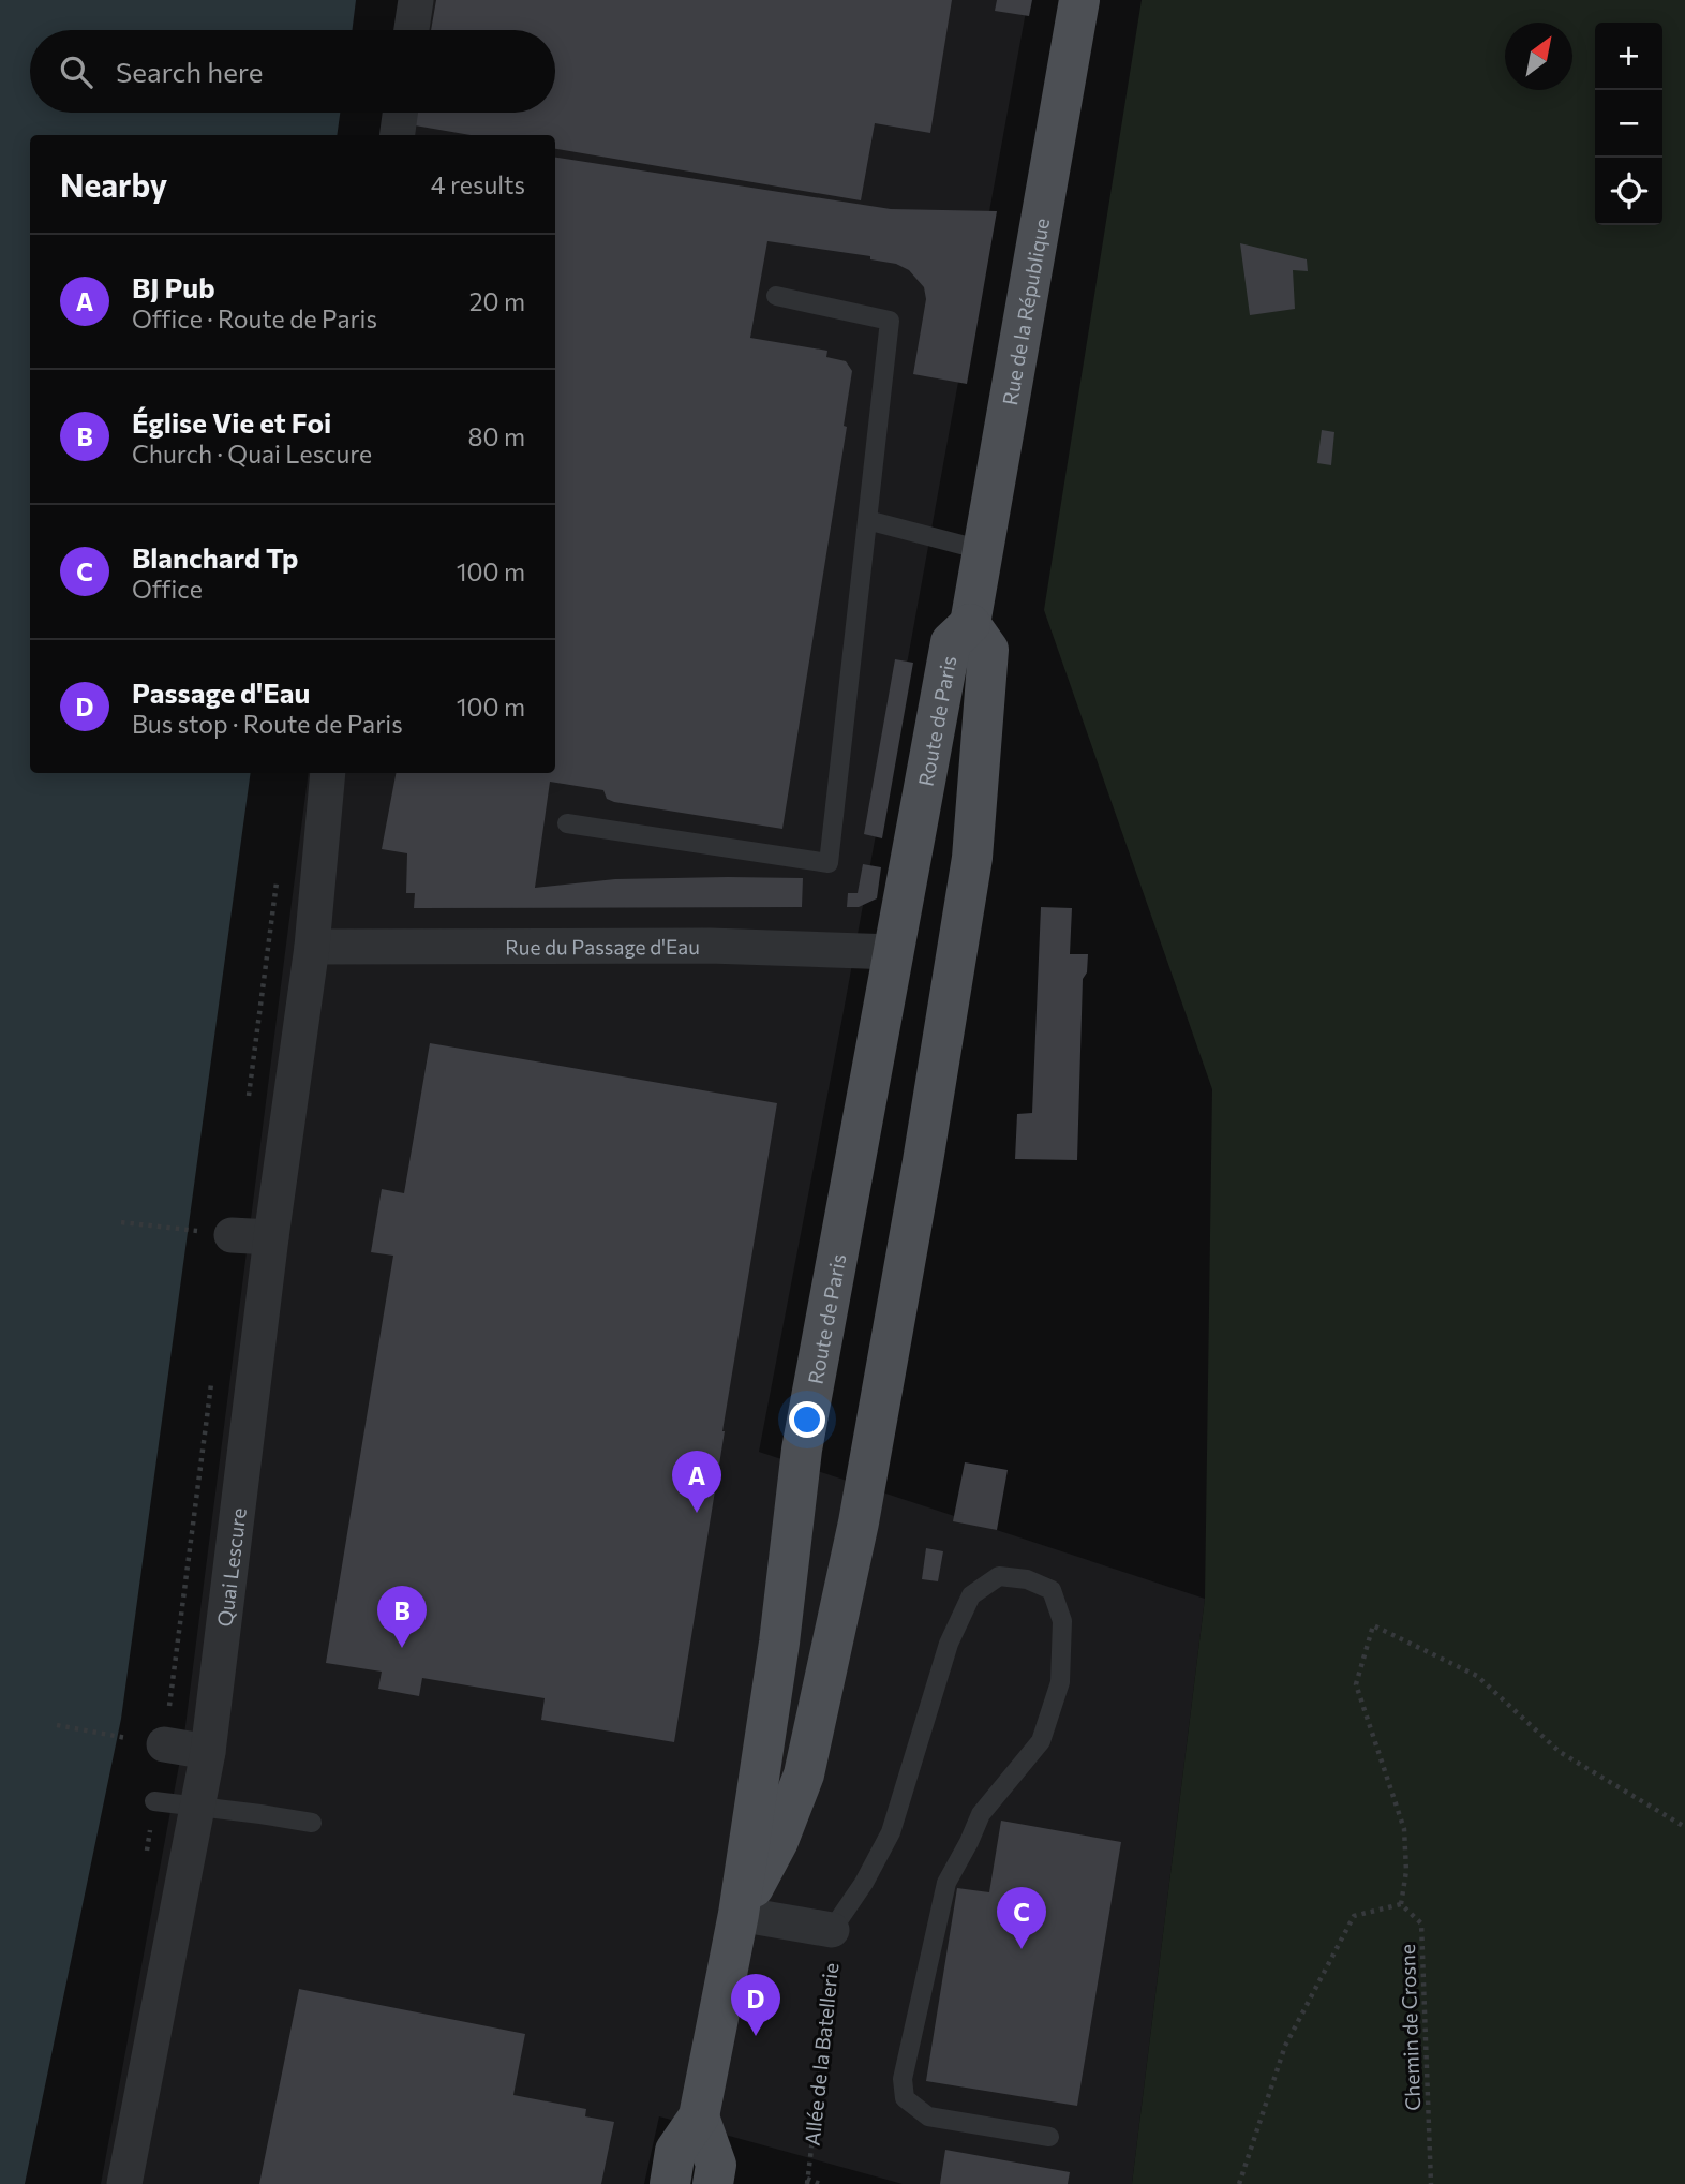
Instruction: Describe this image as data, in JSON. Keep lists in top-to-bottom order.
{
  "streets": {
    "main road": ["Rue de la République", "Route de Paris"],
    "street": ["Rue du Passage d'Eau", "Quai Lescure"],
    "path": ["Chemin de Crosne", "Allée de la Batellerie"]
  },
  "crossings": [
    ["Rue de la République", "Route de Paris"],
    ["Route de Paris", "Rue du Passage d'Eau"],
    ["Rue du Passage d'Eau", "Quai Lescure"]
  ],
  "north": "top right",
  "page": {
    "map_buttons": ["+", "−"],
    "search": "Search here",
    "heading": ["Nearby", "4 results"],
    "list": [
      {
        "mark": "A",
        "name": "BJ Pub",
        "note": "Office · Route de Paris",
        "value": "20 m"
      },
      {
        "mark": "B",
        "name": "Église Vie et Foi",
        "note": "Church · Quai Lescure",
        "value": "80 m"
      },
      {
        "mark": "C",
        "name": "Blanchard Tp",
        "note": "Office",
        "value": "100 m"
      },
      {
        "mark": "D",
        "name": "Passage d'Eau",
        "note": "Bus stop · Route de Paris",
        "value": "100 m"
      }
    ],
    "pins": [
      "A",
      "B",
      "C",
      "D"
    ]
  }
}
